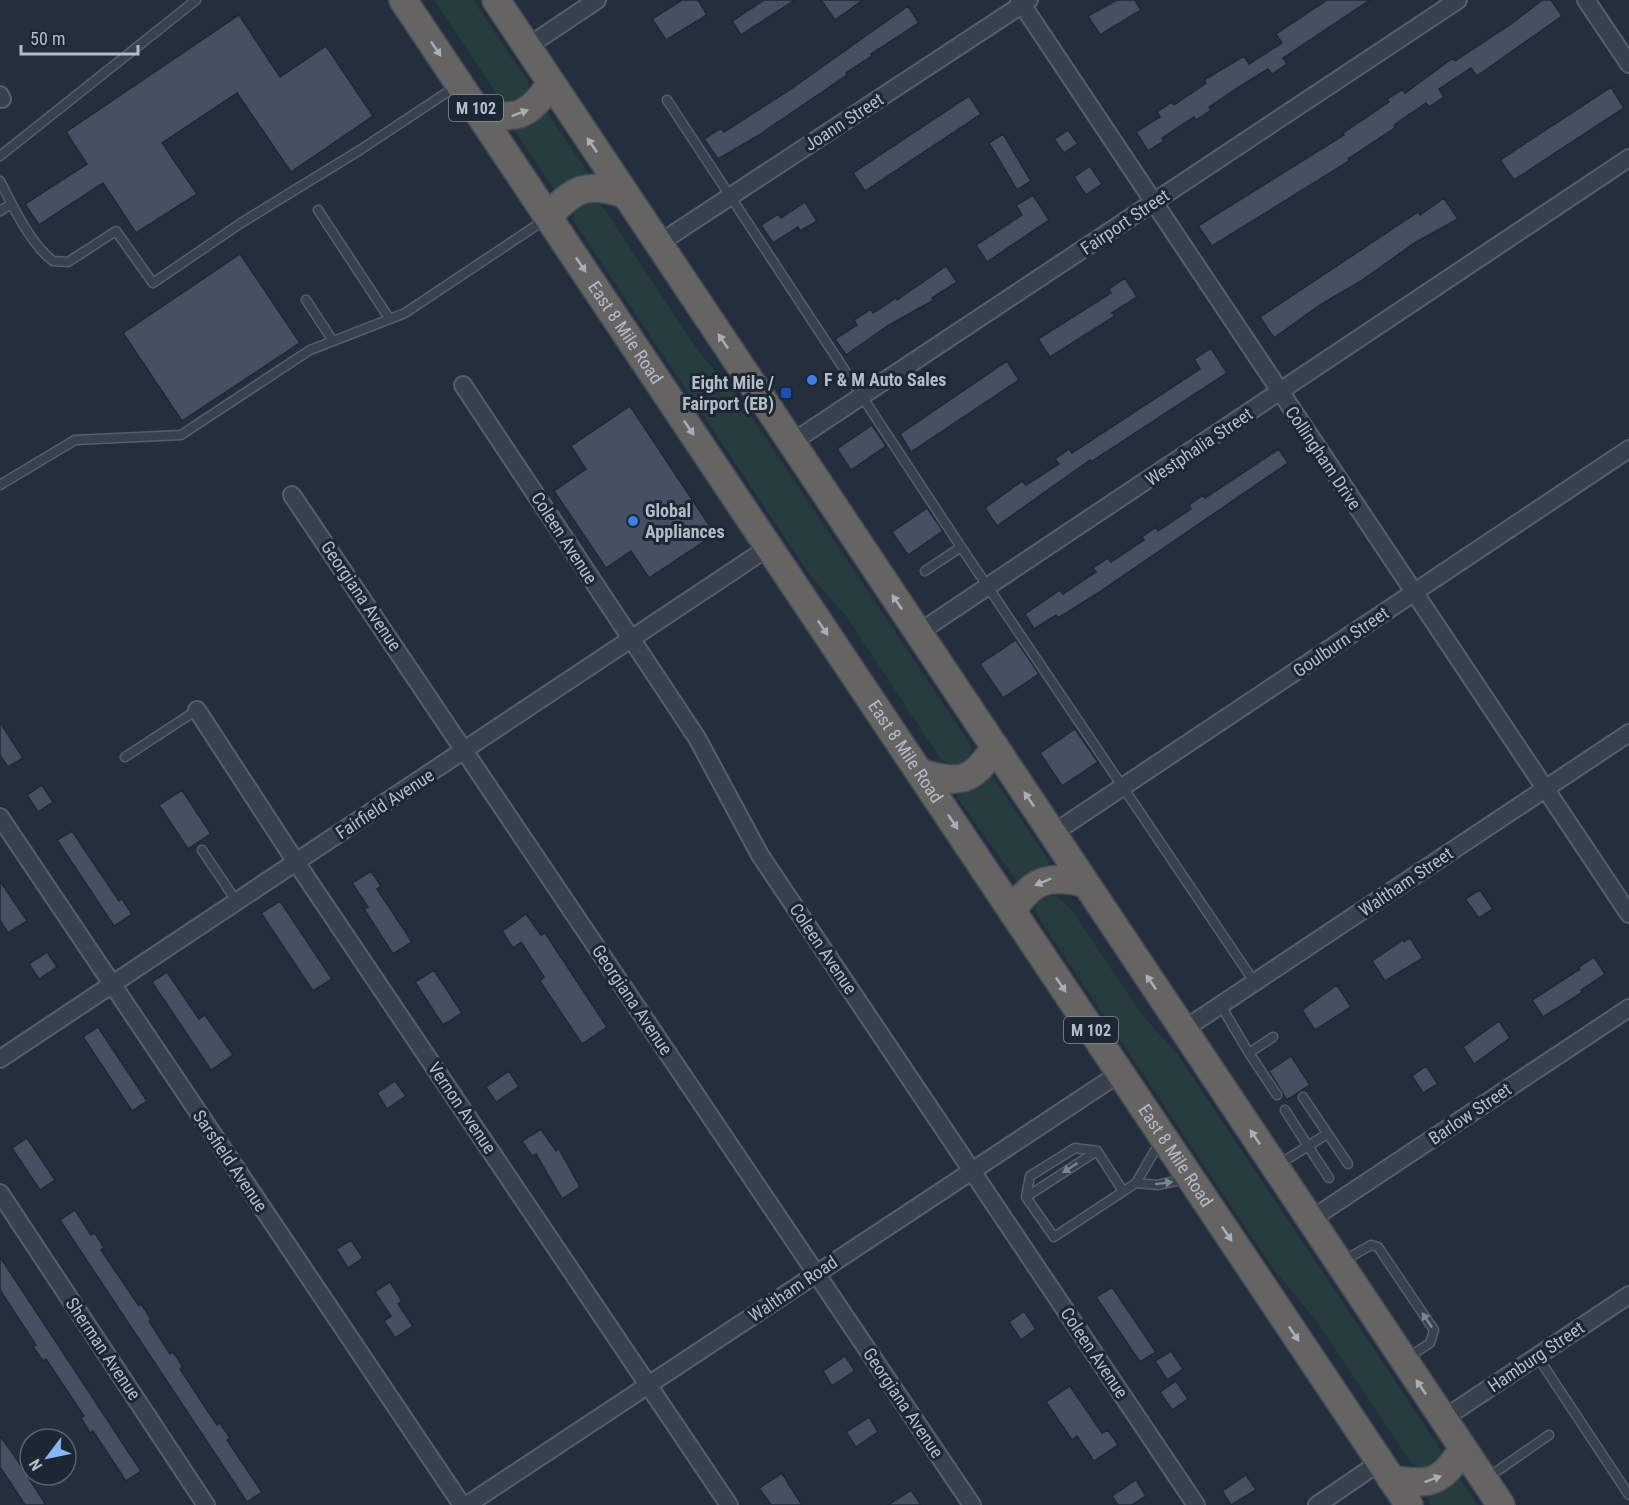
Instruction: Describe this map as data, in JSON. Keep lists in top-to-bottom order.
{
  "streets": {
    "highway": ["M 102", "East 8 Mile Road"],
    "street": [
      "Joann Street",
      "Fairport Street",
      "Westphalia Street",
      "Collingham Drive",
      "Coleen Avenue",
      "Georgiana Avenue",
      "Goulburn Street",
      "Fairfield Avenue",
      "Waltham Street",
      "Vernon Avenue",
      "Barlow Street",
      "Sarsfield Avenue",
      "Waltham Road",
      "Sherman Avenue",
      "Hamburg Street"
    ]
  },
  "crossings": [
    ["Joann Street", "Collingham Drive"],
    ["Fairport Street", "Collingham Drive"],
    ["East 8 Mile Road", "Fairfield Avenue"],
    ["East 8 Mile Road", "Waltham Road"],
    ["Westphalia Street", "Collingham Drive"],
    ["Collingham Drive", "Goulburn Street"],
    ["Collingham Drive", "Waltham Street"],
    ["Coleen Avenue", "Fairfield Avenue"],
    ["Coleen Avenue", "Waltham Road"],
    ["Georgiana Avenue", "Fairfield Avenue"],
    ["Georgiana Avenue", "Waltham Road"],
    ["Fairfield Avenue", "Vernon Avenue"],
    ["Fairfield Avenue", "Sarsfield Avenue"],
    ["Vernon Avenue", "Waltham Road"]
  ],
  "places": {
    "other": ["F & M Auto Sales", "Global Appliances"],
    "transit": ["Eight Mile / Fairport (EB)"]
  },
  "scale_bar": "50 m",
  "north": "bottom left"
}
